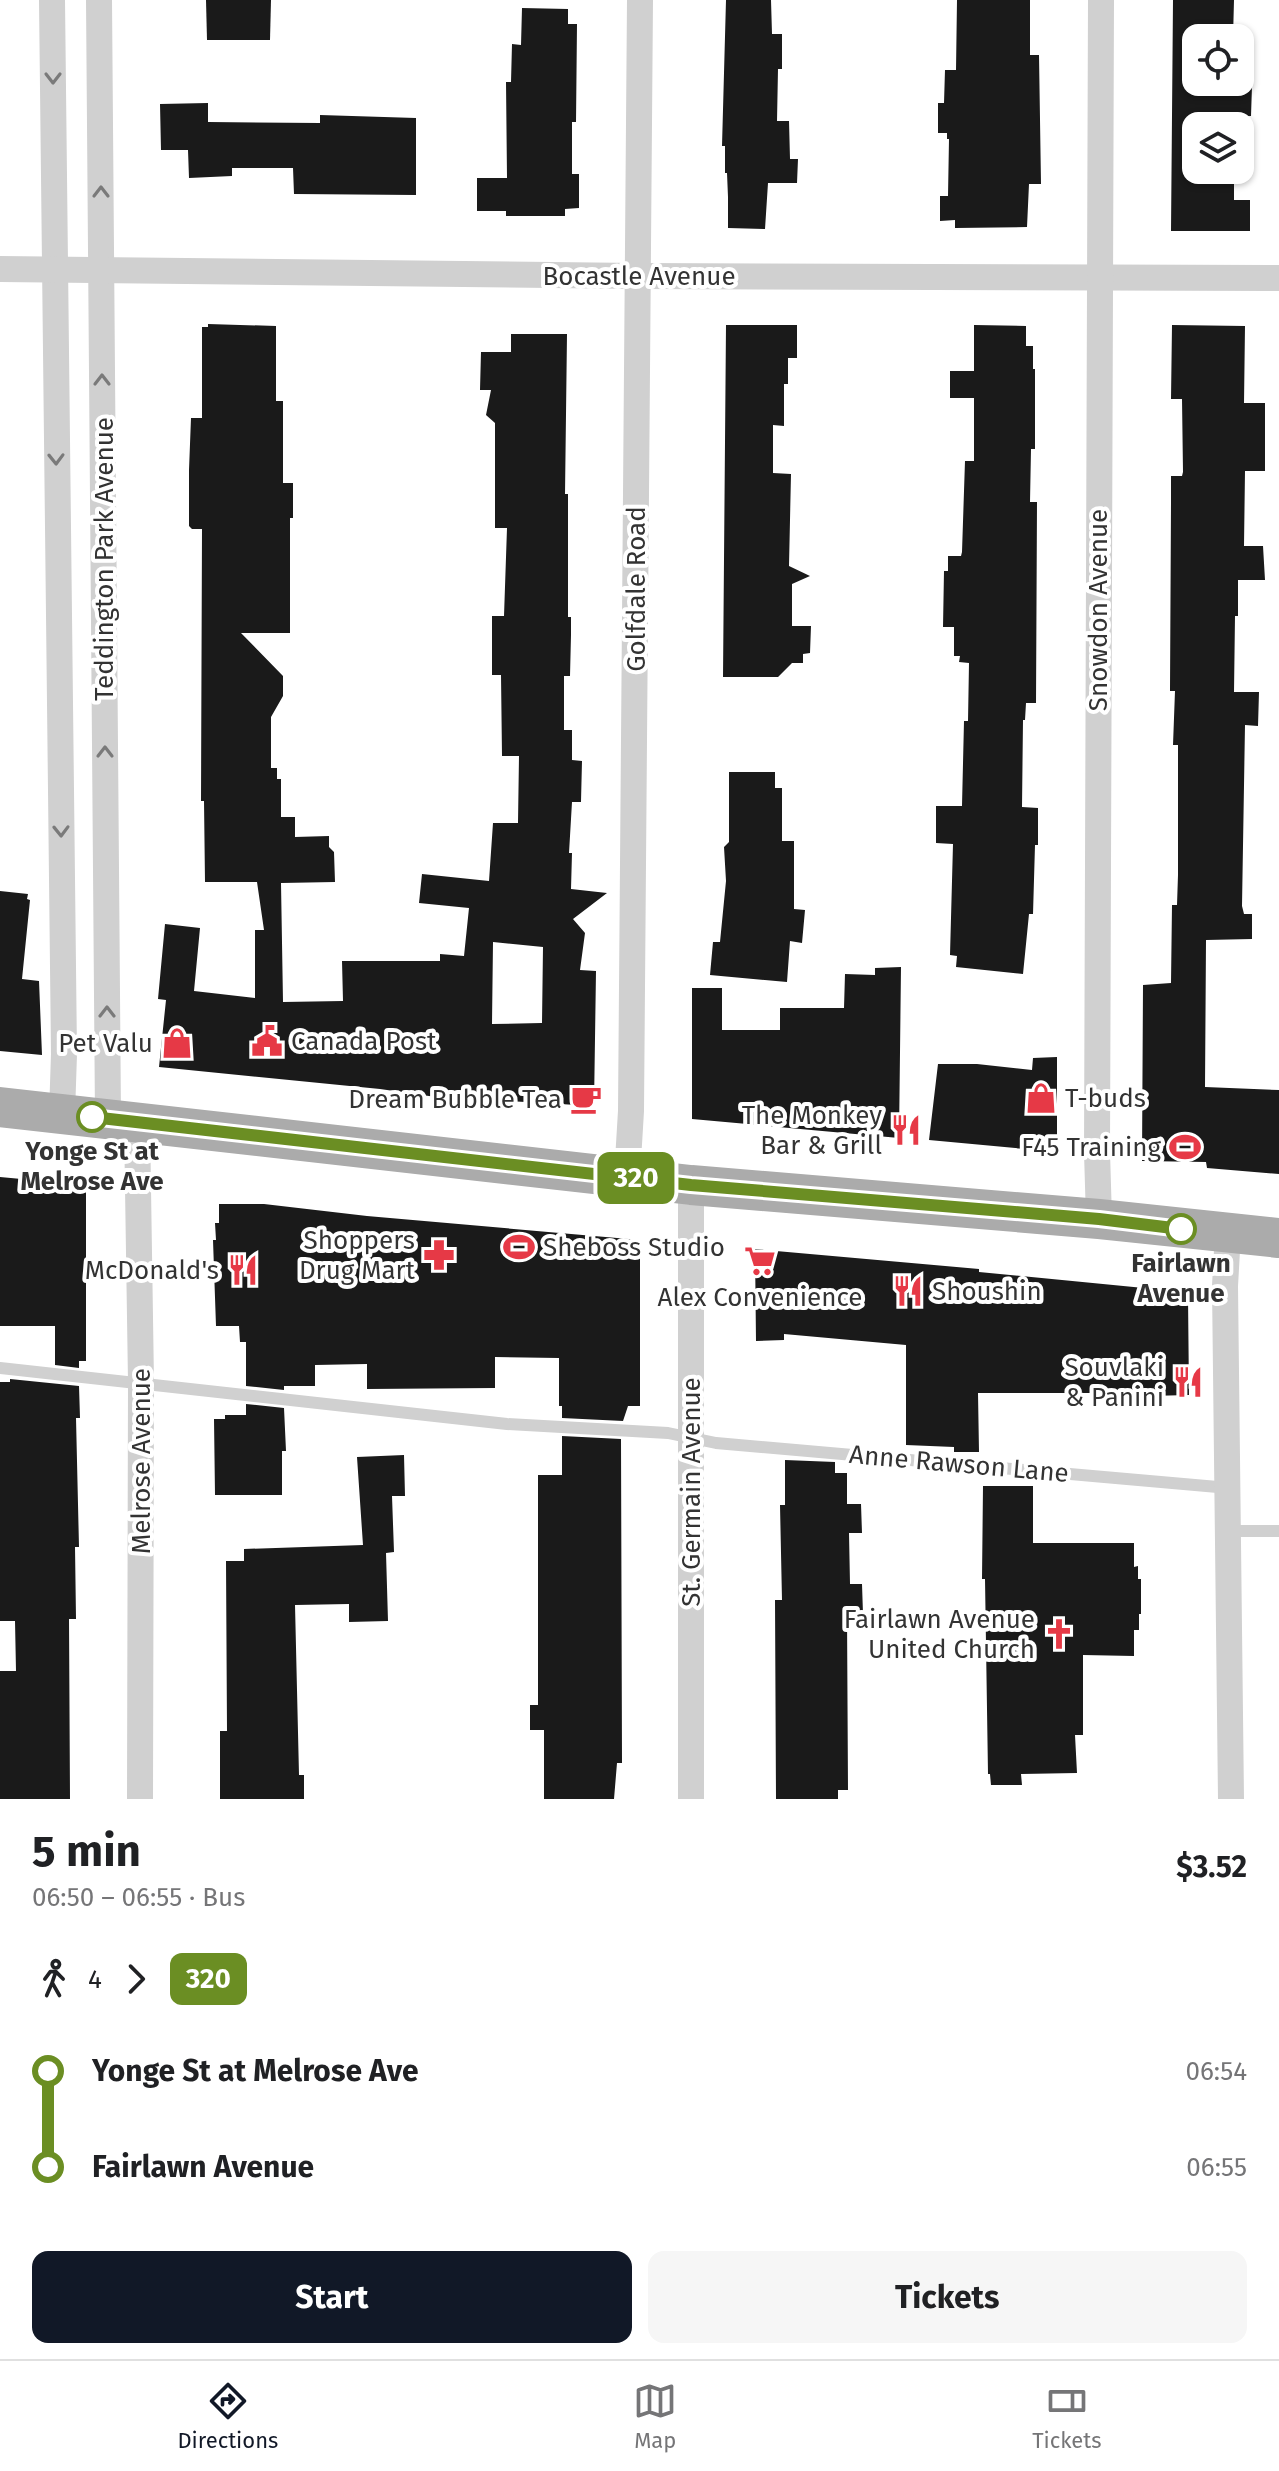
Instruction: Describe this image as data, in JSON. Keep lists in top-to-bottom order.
{
  "streets": {
    "street": [
      "Bocastle Avenue",
      "Teddington Park Avenue",
      "Golfdale Road",
      "Snowdon Avenue",
      "Melrose Avenue",
      "St. Germain Avenue"
    ],
    "lane": ["Anne Rawson Lane"]
  },
  "crossings": [
    ["Bocastle Avenue", "Teddington Park Avenue"],
    ["Bocastle Avenue", "Golfdale Road"],
    ["Bocastle Avenue", "Snowdon Avenue"],
    ["Teddington Park Avenue", "Melrose Avenue"],
    ["Melrose Avenue", "Anne Rawson Lane"],
    ["Anne Rawson Lane", "St. Germain Avenue"]
  ],
  "places": {
    "public building": ["Canada Post"],
    "shop": ["Pet Valu", "T-buds"],
    "cafe": ["Dream Bubble Tea"],
    "other": ["Yonge St at Melrose Ave", "Fairlawn Avenue"],
    "restaurant": [
      "The Monkey Bar & Grill",
      "McDonald's",
      "Shoushin",
      "Souvlaki & Panini"
    ],
    "sports": ["F45 Training", "Sheboss Studio"],
    "pharmacy": ["Shoppers Drug Mart"],
    "supermarket": ["Alex Convenience"],
    "church": ["Fairlawn Avenue United Church"]
  },
  "lines": ["bus line 320"],
  "page": {
    "on_map": "320",
    "heading": ["5 min", "06:50 – 06:55 · Bus", "$3.52"],
    "legs": ["4", "320"],
    "list": [
      {
        "name": "Yonge St at Melrose Ave",
        "value": "06:54"
      },
      {
        "name": "Fairlawn Avenue",
        "value": "06:55"
      }
    ],
    "buttons": ["Start", "Tickets"],
    "tabs": ["Directions", "Map", "Tickets"]
  }
}
